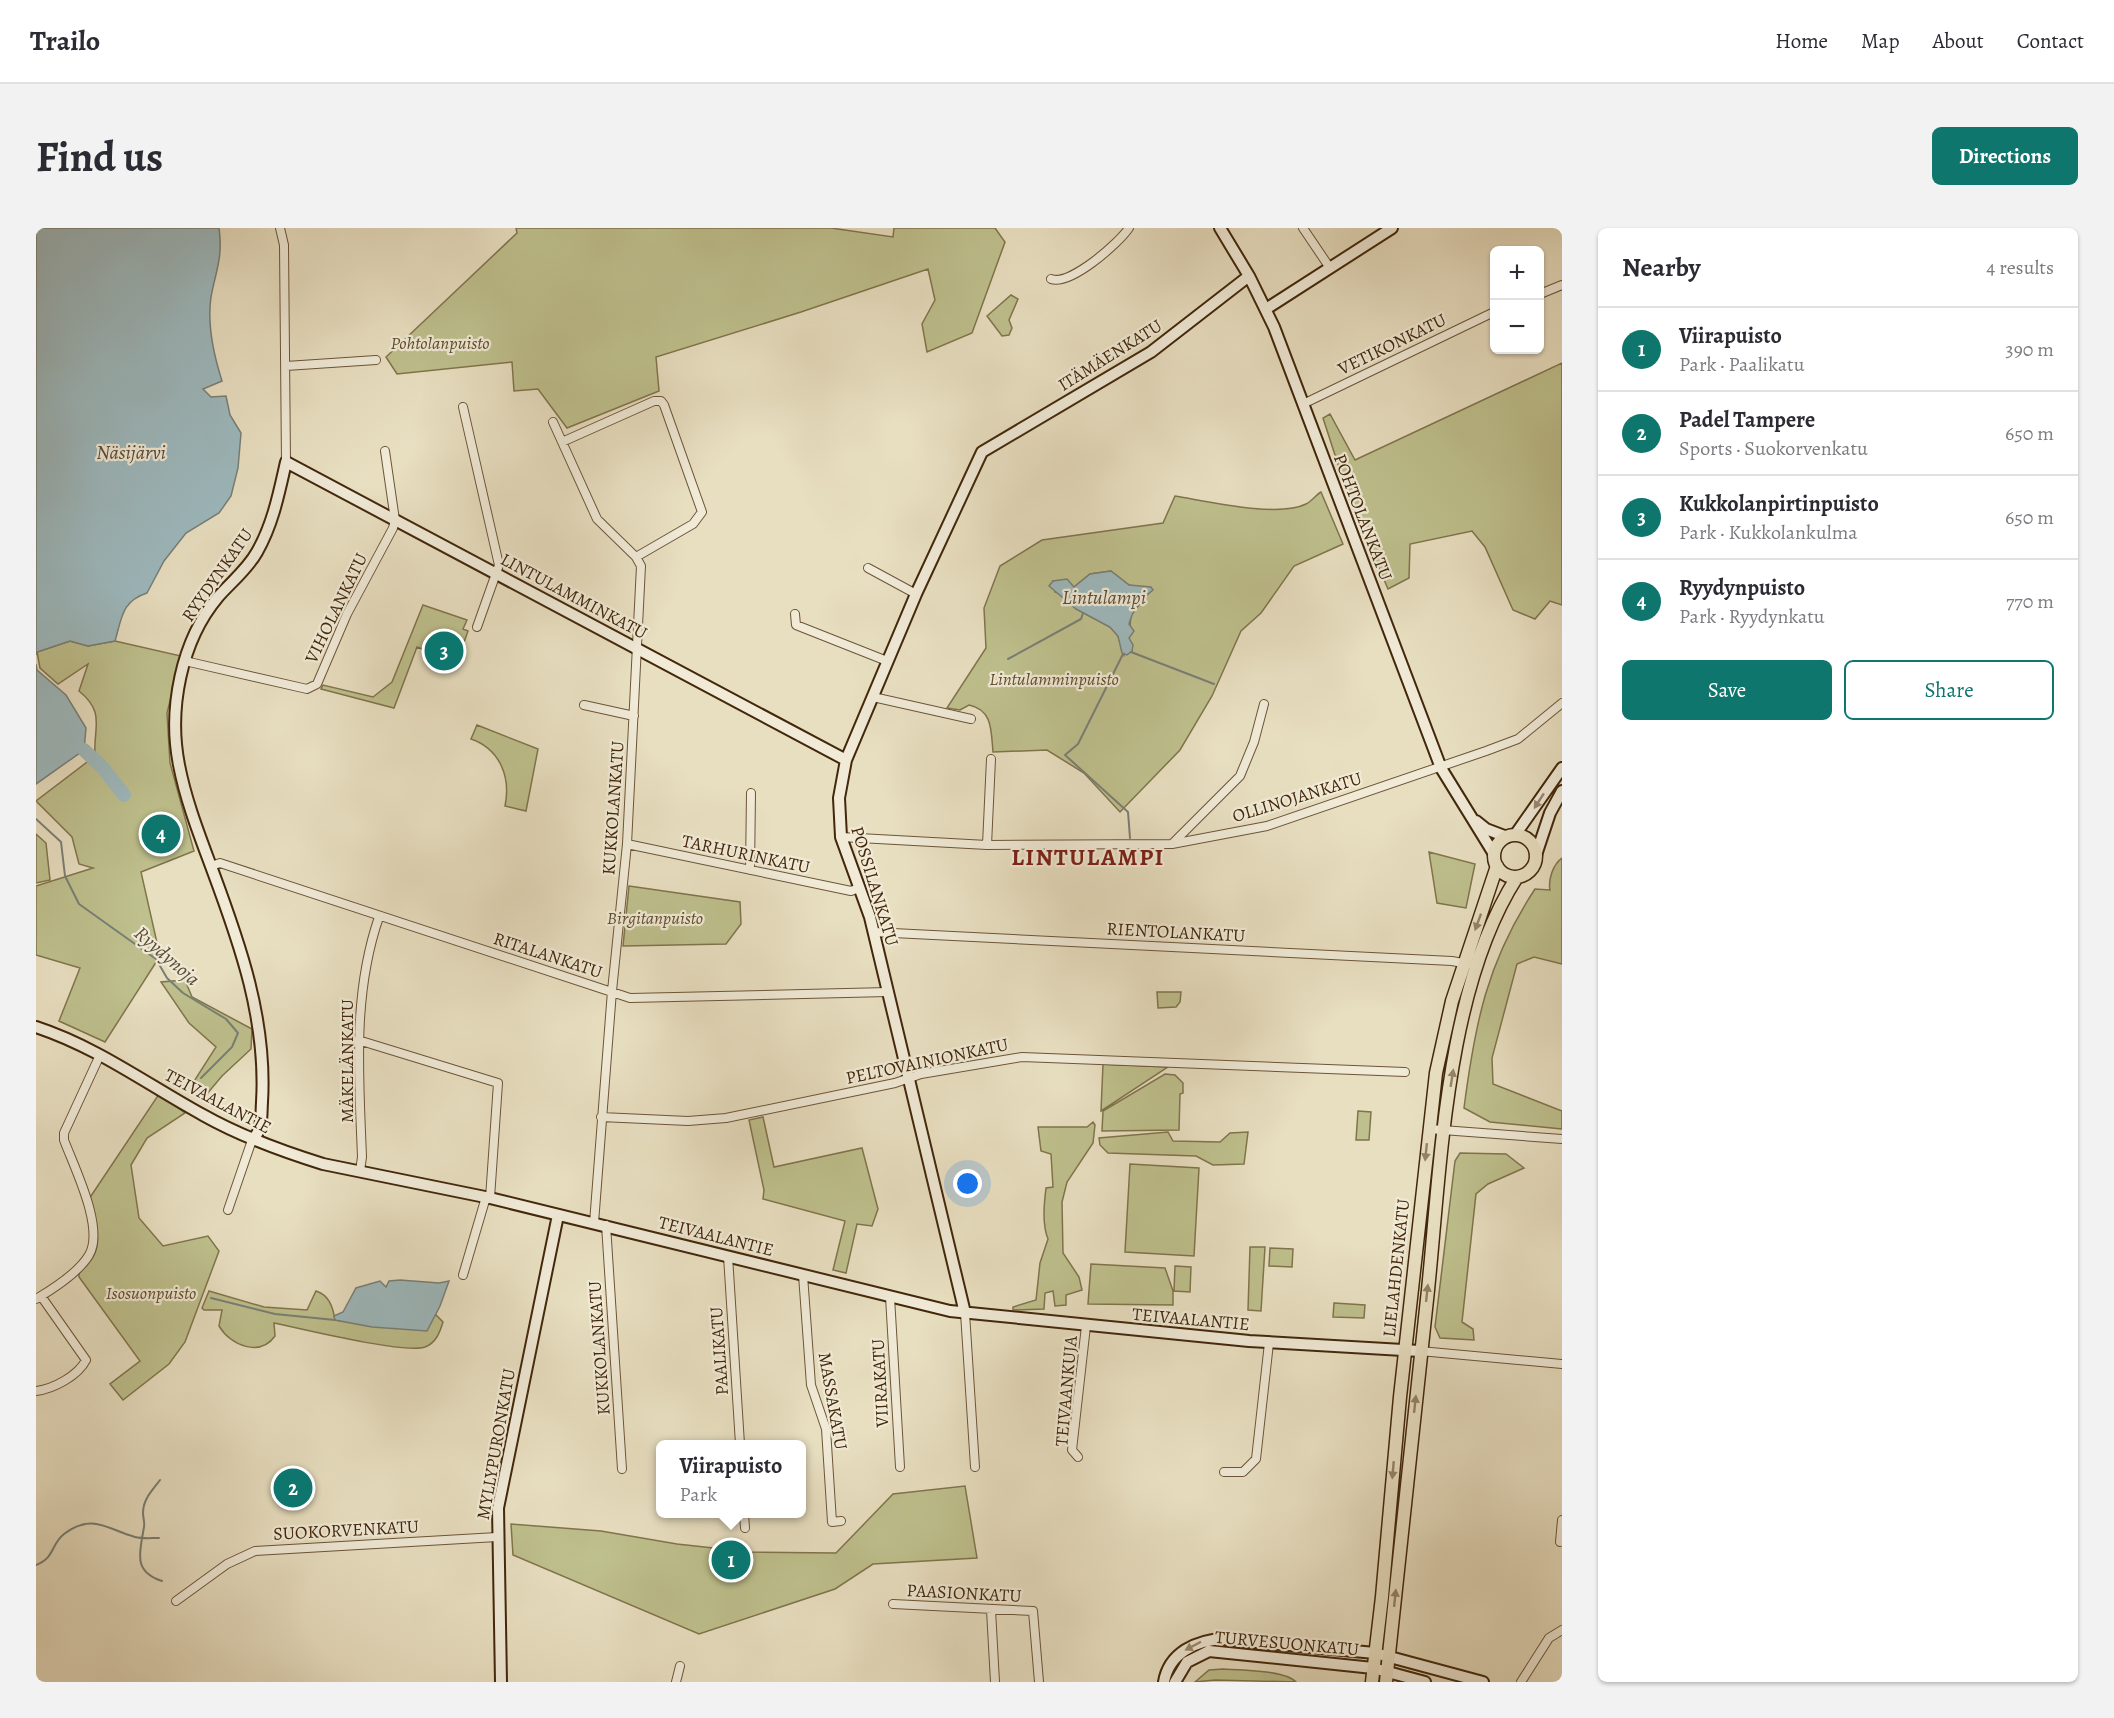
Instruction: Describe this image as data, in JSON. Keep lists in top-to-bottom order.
{
  "streets": {
    "main road": [
      "ITÄMÄENKATU",
      "POHTOLANKATU",
      "RYYDYNKATU",
      "LINTULAMMINKATU",
      "POSSILANKATU",
      "TEIVAALANTIE",
      "LIELAHDENKATU",
      "MYLLYPURONKATU",
      "TURVESUONKATU"
    ],
    "street": [
      "VETIKONKATU",
      "VIHOLANKATU",
      "OLLINOJANKATU",
      "KUKKOLANKATU",
      "TARHURINKATU",
      "RIENTOLANKATU",
      "RITALANKATU",
      "MÄKELÄNKATU",
      "PELTOVAINIONKATU",
      "PAALIKATU",
      "VIIRAKATU",
      "TEIVAANKUJA",
      "MASSAKATU",
      "SUOKORVENKATU",
      "PAASIONKATU"
    ]
  },
  "crossings": [
    ["VETIKONKATU", "POHTOLANKATU"],
    ["ITÄMÄENKATU", "POHTOLANKATU"],
    ["ITÄMÄENKATU", "POSSILANKATU"],
    ["POHTOLANKATU", "OLLINOJANKATU"],
    ["POHTOLANKATU", "LIELAHDENKATU"],
    ["RYYDYNKATU", "LINTULAMMINKATU"],
    ["RYYDYNKATU", "VIHOLANKATU"],
    ["RYYDYNKATU", "RITALANKATU"],
    ["RYYDYNKATU", "TEIVAALANTIE"],
    ["LINTULAMMINKATU", "VIHOLANKATU"],
    ["LINTULAMMINKATU", "KUKKOLANKATU"],
    ["LINTULAMMINKATU", "POSSILANKATU"],
    ["OLLINOJANKATU", "POSSILANKATU"],
    ["KUKKOLANKATU", "TARHURINKATU"],
    ["KUKKOLANKATU", "RITALANKATU"],
    ["KUKKOLANKATU", "PELTOVAINIONKATU"],
    ["KUKKOLANKATU", "TEIVAALANTIE"],
    ["TARHURINKATU", "POSSILANKATU"],
    ["POSSILANKATU", "RIENTOLANKATU"],
    ["POSSILANKATU", "RITALANKATU"],
    ["POSSILANKATU", "PELTOVAINIONKATU"],
    ["POSSILANKATU", "TEIVAALANTIE"],
    ["RIENTOLANKATU", "LIELAHDENKATU"],
    ["RITALANKATU", "MÄKELÄNKATU"],
    ["MÄKELÄNKATU", "TEIVAALANTIE"],
    ["TEIVAALANTIE", "LIELAHDENKATU"],
    ["TEIVAALANTIE", "PAALIKATU"],
    ["TEIVAALANTIE", "VIIRAKATU"],
    ["TEIVAALANTIE", "TEIVAANKUJA"],
    ["TEIVAALANTIE", "MASSAKATU"],
    ["TEIVAALANTIE", "MYLLYPURONKATU"],
    ["LIELAHDENKATU", "TURVESUONKATU"],
    ["MYLLYPURONKATU", "SUOKORVENKATU"]
  ],
  "districts": ["LINTULAMPI"],
  "water": ["Näsijärvi", "Lintulampi", "Ryydynoja"],
  "parks": [
    "Pohtolanpuisto",
    "Lintulamminpuisto",
    "Birgitanpuisto",
    "Isosuonpuisto"
  ],
  "page": {
    "header": "Trailo",
    "nav": [
      "Home",
      "Map",
      "About",
      "Contact"
    ],
    "buttons": [
      "Directions",
      ["Save", "Share"]
    ],
    "title": "Find us",
    "heading": ["Nearby", "4 results"],
    "map_buttons": ["+", "−"],
    "list": [
      {
        "mark": "1",
        "name": "Viirapuisto",
        "note": "Park · Paalikatu",
        "value": "390 m"
      },
      {
        "mark": "2",
        "name": "Padel Tampere",
        "note": "Sports · Suokorvenkatu",
        "value": "650 m"
      },
      {
        "mark": "3",
        "name": "Kukkolanpirtinpuisto",
        "note": "Park · Kukkolankulma",
        "value": "650 m"
      },
      {
        "mark": "4",
        "name": "Ryydynpuisto",
        "note": "Park · Ryydynkatu",
        "value": "770 m"
      }
    ],
    "pins": [
      "3",
      "4",
      "2",
      "1"
    ],
    "popup": ["Viirapuisto", "Park"]
  }
}
